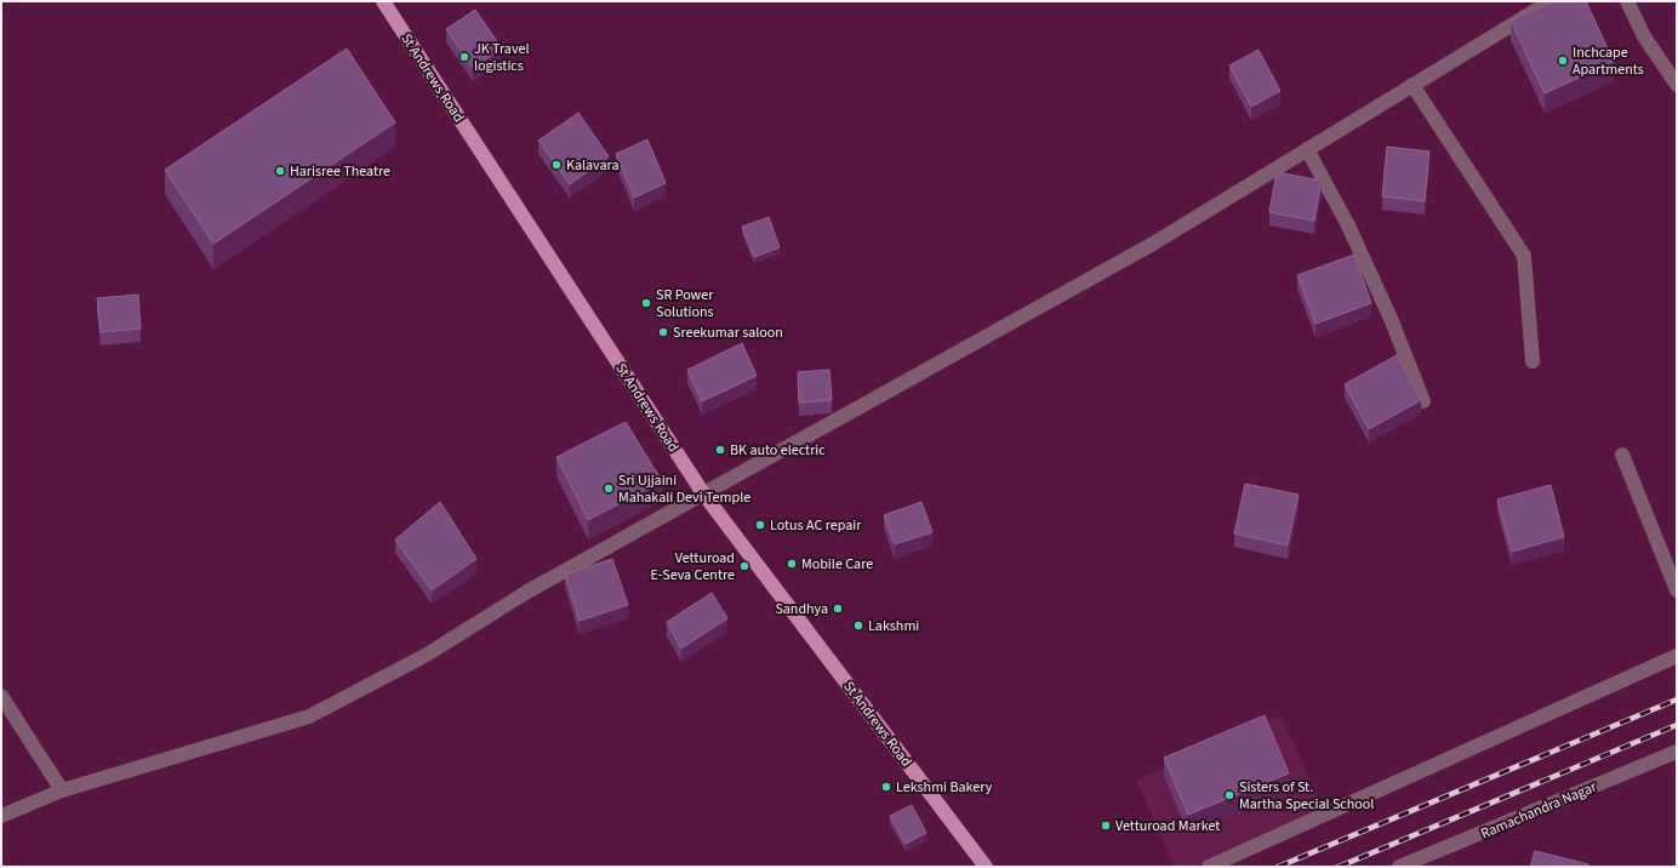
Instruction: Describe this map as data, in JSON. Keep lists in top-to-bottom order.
{
  "streets": {
    "main road": ["St Andrews Road"],
    "street": ["Ramachandra Nagar"]
  },
  "places": [
    "JK Travel logistics",
    "Inchcape Apartments",
    "Kalavara",
    "Harisree Theatre",
    "SR Power Solutions",
    "Sreekumar saloon",
    "BK auto electric",
    "Sri Ujjaini Mahakali Devi Temple",
    "Lotus AC repair",
    "Mobile Care",
    "Vetturoad E-Seva Centre",
    "Sandhya",
    "Lakshmi",
    "Lekshmi Bakery",
    "Sisters of St. Martha Special School",
    "Vetturoad Market"
  ]
}
